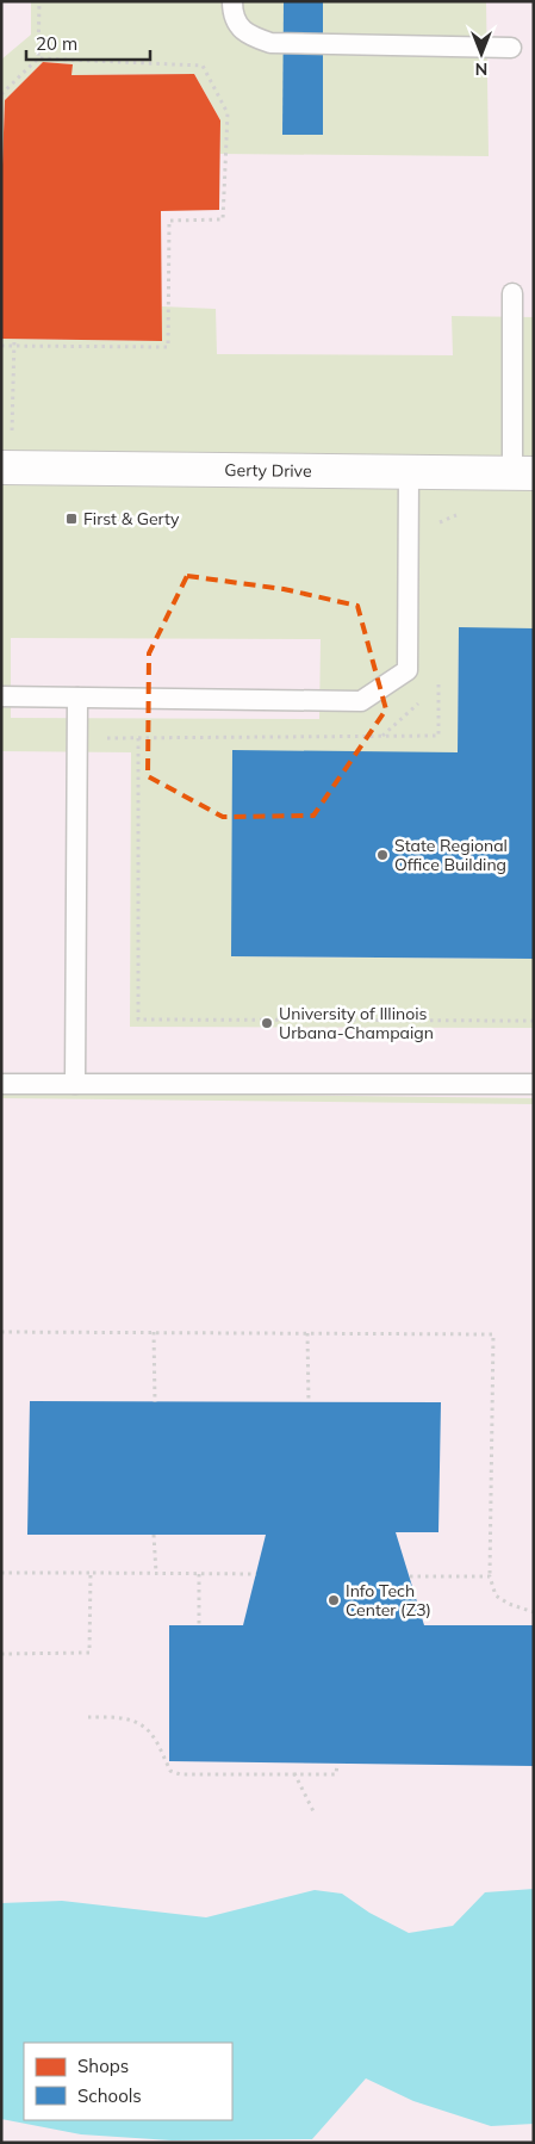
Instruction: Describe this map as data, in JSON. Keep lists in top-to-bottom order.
{
  "streets": {
    "street": ["Gerty Drive"]
  },
  "places": {
    "transit": ["First & Gerty"],
    "other": ["State Regional Office Building", "University of Illinois Urbana-Champaign", "Info Tech Center (Z3)"]
  },
  "legend": ["Shops", "Schools"],
  "scale_bar": "20 m",
  "north": "bottom"
}
